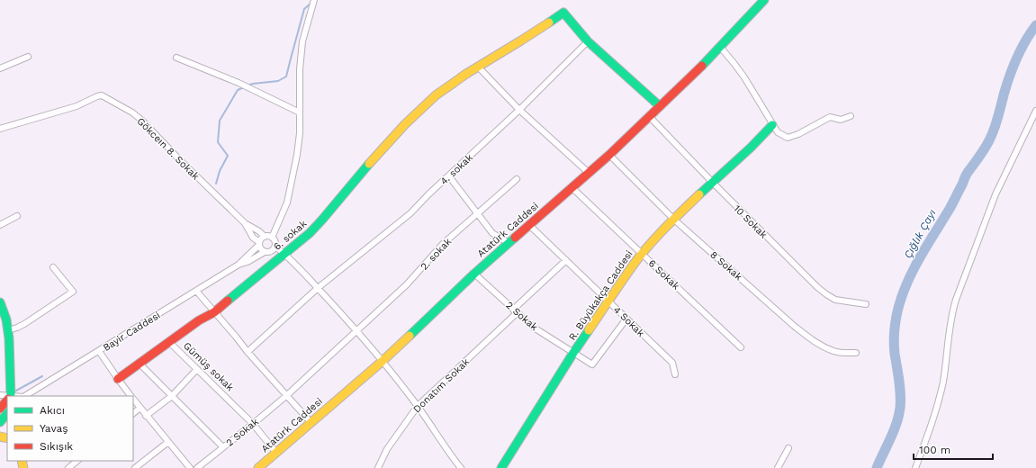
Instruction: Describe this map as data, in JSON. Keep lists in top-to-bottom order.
{
  "streets": {
    "street": [
      "Gökceın 8. Sokak",
      "4. sokak",
      "10 Sokak",
      "Atatürk Caddesi",
      "6. sokak",
      "2. sokak",
      "8 Sokak",
      "6 Sokak",
      "R. Büyükakça Caddesi",
      "2 Sokak",
      "4 Sokak",
      "Bayir Caddesi",
      "Gümüş sokak",
      "Donatım Sokak"
    ]
  },
  "crossings": [
    ["Gökceın 8. Sokak", "Bayir Caddesi"],
    ["4. sokak", "6. sokak"],
    ["10 Sokak", "Atatürk Caddesi"],
    ["10 Sokak", "R. Büyükakça Caddesi"],
    ["Atatürk Caddesi", "8 Sokak"],
    ["Atatürk Caddesi", "6 Sokak"],
    ["Atatürk Caddesi", "2 Sokak"],
    ["Atatürk Caddesi", "4 Sokak"],
    ["Atatürk Caddesi", "Gümüş sokak"],
    ["6. sokak", "Gümüş sokak"],
    ["2. sokak", "2 Sokak"],
    ["8 Sokak", "R. Büyükakça Caddesi"],
    ["6 Sokak", "R. Büyükakça Caddesi"],
    ["R. Büyükakça Caddesi", "2 Sokak"],
    ["R. Büyükakça Caddesi", "4 Sokak"],
    ["2 Sokak", "4 Sokak"],
    ["2 Sokak", "Gümüş sokak"],
    ["2 Sokak", "Donatım Sokak"],
    ["4 Sokak", "Donatım Sokak"]
  ],
  "water": ["Çığlık Çayı"],
  "legend": ["Akıcı", "Yavaş", "Sıkışık"],
  "scale_bar": "100 m"
}
